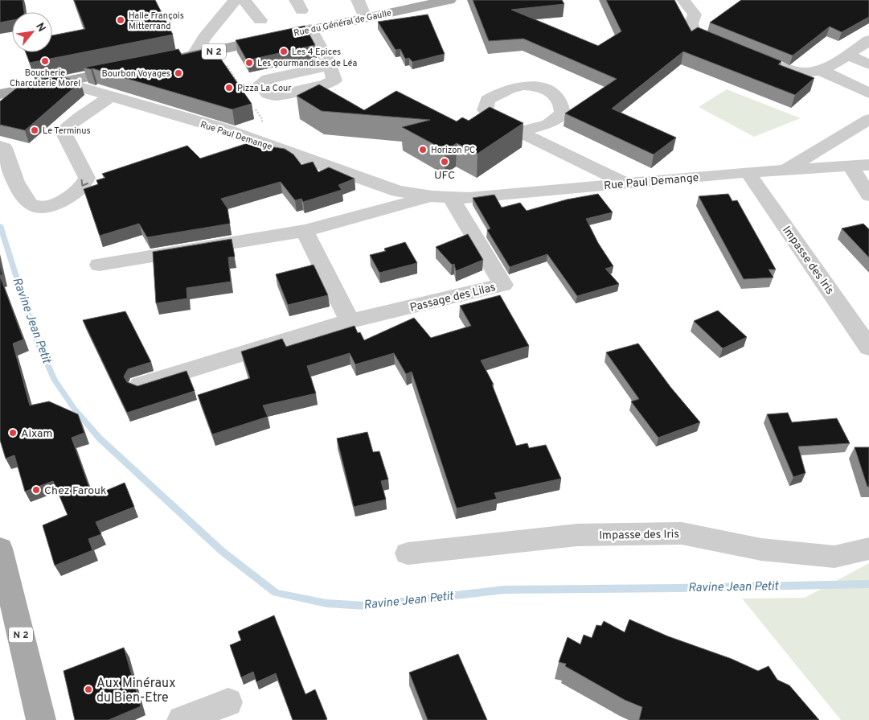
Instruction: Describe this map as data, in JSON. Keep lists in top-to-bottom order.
{
  "streets": {
    "main road": ["Rue du Général de Gaulle", "N 2"],
    "street": ["Rue Paul Demange", "Impasse des Iris", "Passage des Lilas"]
  },
  "crossings": [
    ["Rue Paul Demange", "Impasse des Iris"],
    ["Rue Paul Demange", "Passage des Lilas"]
  ],
  "water": ["Ravine Jean Petit"],
  "places": [
    "Halle François Mitterrand",
    "Les 4 Epices",
    "Boucherie Charcuterie Morel",
    "Les gourmandises de Léa",
    "Bourbon Voyages",
    "Pizza La Cour",
    "Le Terminus",
    "Horizon PC",
    "UFC",
    "Aixam",
    "Chez Farouk",
    "Aux Minéraux du Bien-Etre"
  ],
  "north": "top right"
}
